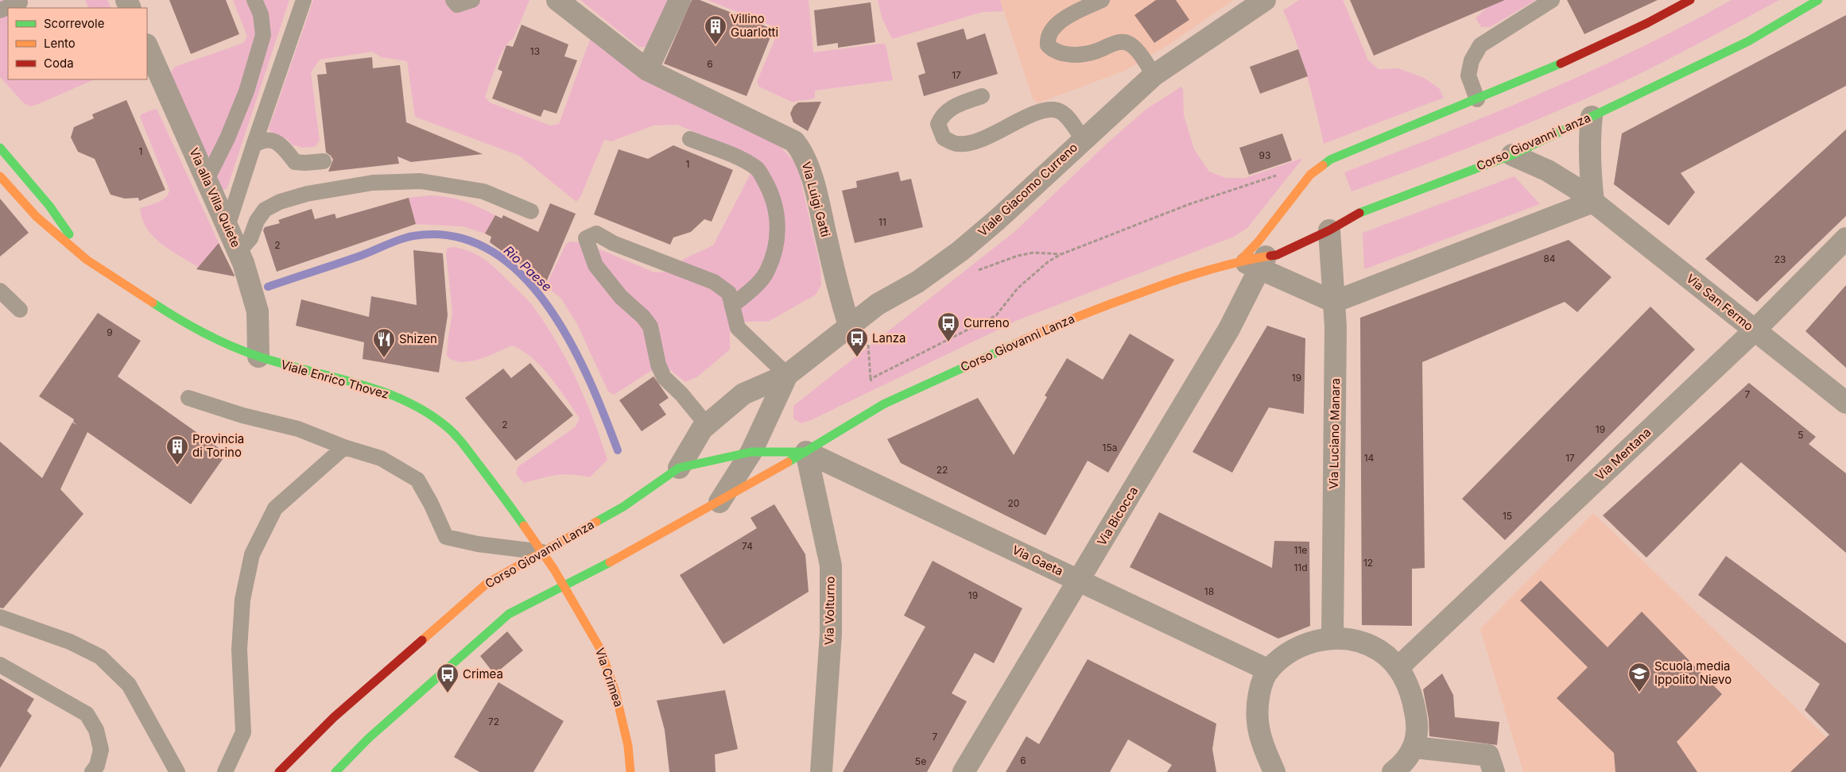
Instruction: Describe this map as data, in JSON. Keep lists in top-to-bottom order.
{
  "streets": {
    "street": [
      "Corso Giovanni Lanza",
      "Viale Giacomo Curreno",
      "Via alla Villa Quiete",
      "Via Luigi Gatti",
      "Via San Fermo",
      "Viale Enrico Thovez",
      "Via Luciano Manara",
      "Via Mentana",
      "Via Bicocca",
      "Via Gaeta",
      "Via Volturno",
      "Via Crimea"
    ]
  },
  "crossings": [
    ["Corso Giovanni Lanza", "Viale Giacomo Curreno"],
    ["Corso Giovanni Lanza", "Via San Fermo"],
    ["Corso Giovanni Lanza", "Viale Enrico Thovez"],
    ["Corso Giovanni Lanza", "Via Luciano Manara"],
    ["Corso Giovanni Lanza", "Via Bicocca"],
    ["Corso Giovanni Lanza", "Via Gaeta"],
    ["Corso Giovanni Lanza", "Via Volturno"],
    ["Corso Giovanni Lanza", "Via Crimea"],
    ["Viale Giacomo Curreno", "Via Luigi Gatti"],
    ["Via alla Villa Quiete", "Viale Enrico Thovez"],
    ["Via San Fermo", "Via Mentana"],
    ["Viale Enrico Thovez", "Via Crimea"],
    ["Via Bicocca", "Via Gaeta"],
    ["Via Gaeta", "Via Volturno"]
  ],
  "water": ["Rio Paese"],
  "places": {
    "building": ["Villino Guarlotti", "Provincia di Torino"],
    "bus stop": ["Curreno", "Lanza", "Crimea"],
    "restaurant": ["Shizen"],
    "school or university": ["Scuola media Ippolito Nievo"]
  },
  "house_numbers": [
    "13",
    "6",
    "17",
    "1",
    "93",
    "1",
    "11",
    "2",
    "84",
    "23",
    "9",
    "19",
    "7",
    "2",
    "19",
    "5",
    "15a",
    "14",
    "17",
    "22",
    "20",
    "15",
    "74",
    "11e",
    "12",
    "11d",
    "18",
    "19",
    "72",
    "7",
    "6",
    "5e"
  ],
  "legend": ["Scorrevole", "Lento", "Coda"]
}
